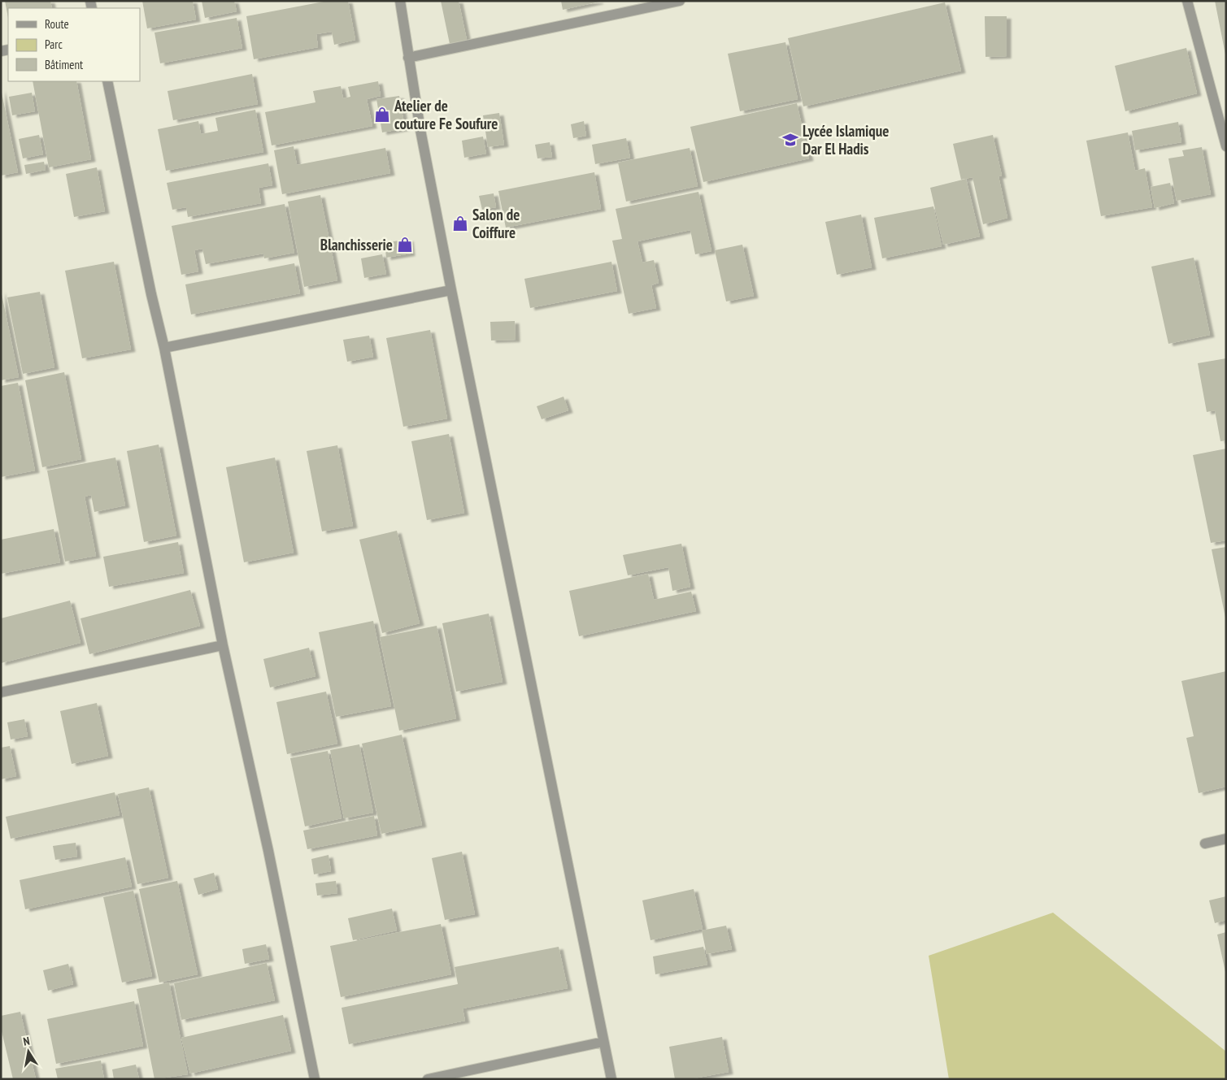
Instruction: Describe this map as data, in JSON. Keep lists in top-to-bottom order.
{
  "places": {
    "shop": ["Atelier de couture Fe Soufure", "Salon de Coiffure", "Blanchisserie"],
    "school or university": ["Lycée Islamique Dar El Hadis"]
  },
  "legend": ["Route", "Parc", "Bâtiment"],
  "north": "top"
}
